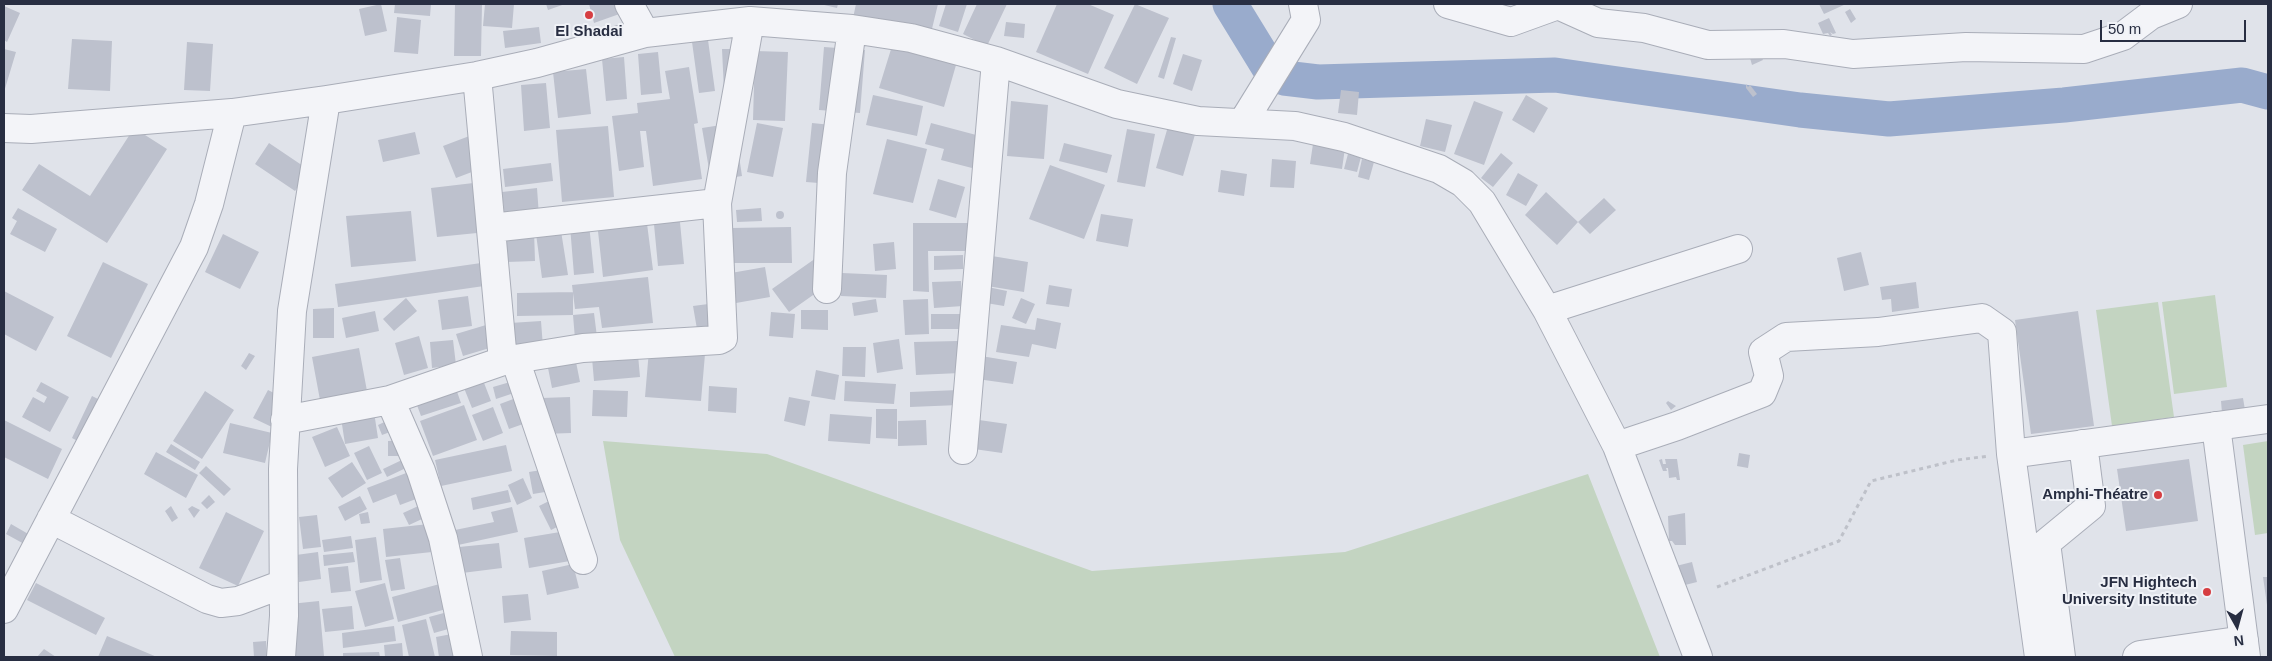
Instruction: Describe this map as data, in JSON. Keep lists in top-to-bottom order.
{
  "places": ["El Shadai", "Amphi-Théatre", "JFN Hightech University Institute"],
  "scale_bar": "50 m",
  "north": "bottom"
}
